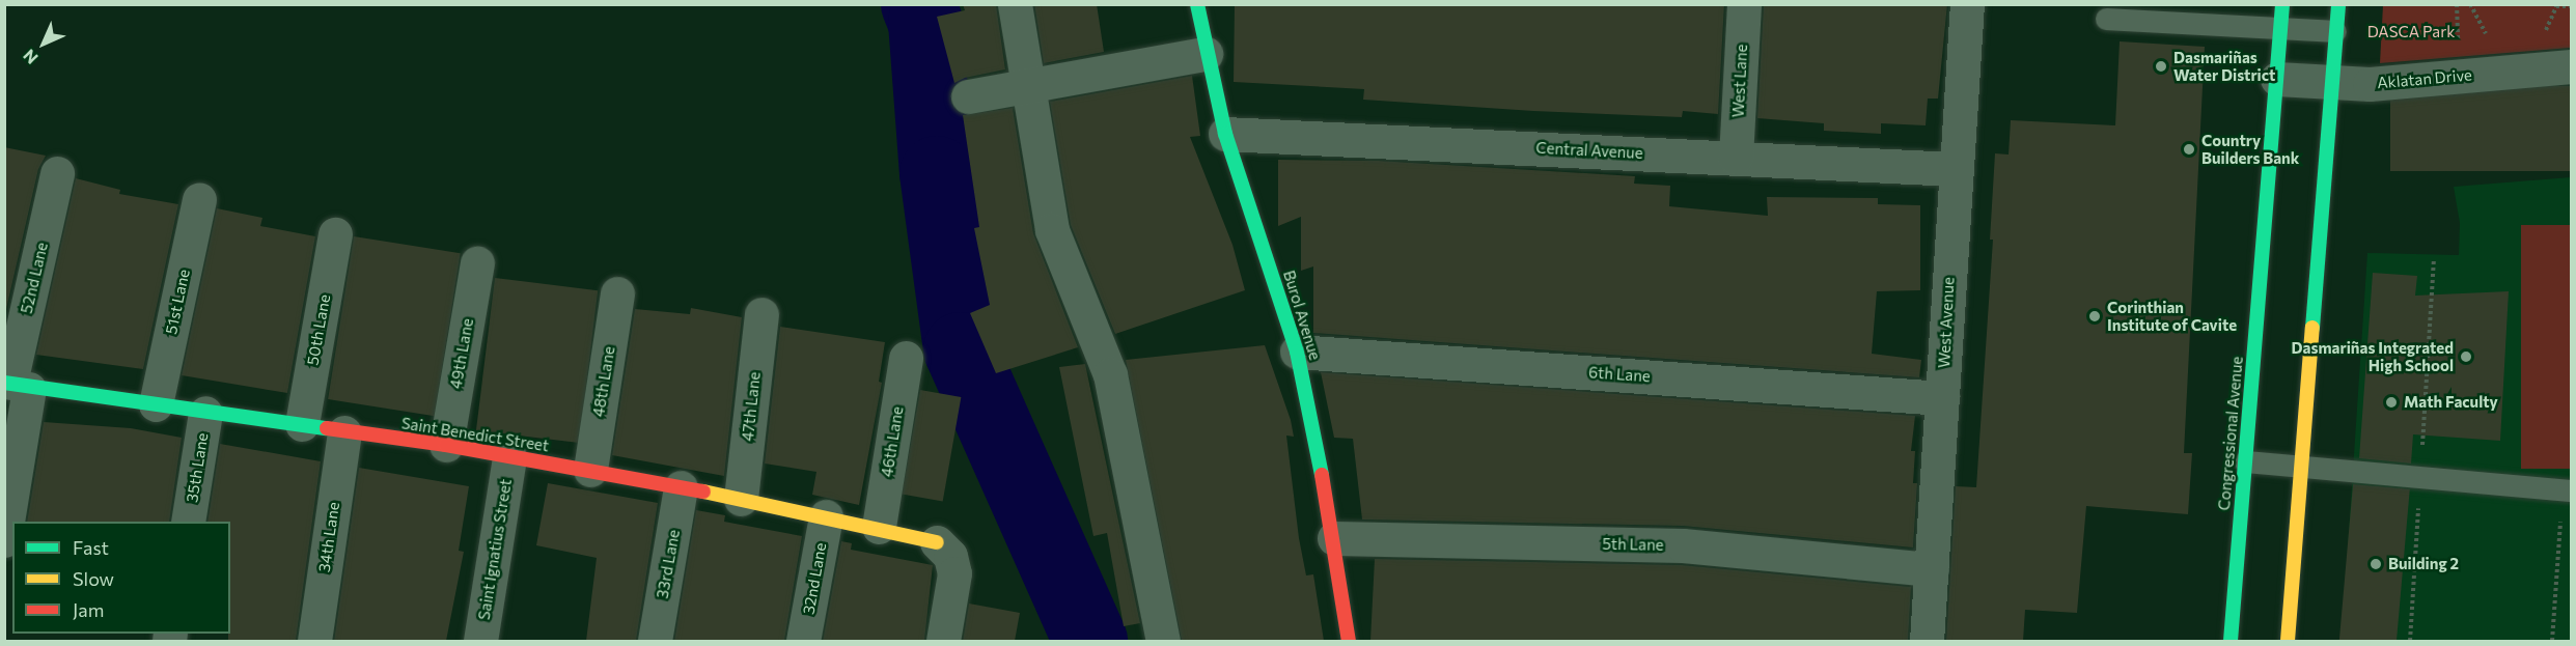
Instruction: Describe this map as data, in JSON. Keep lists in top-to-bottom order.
{
  "streets": {
    "street": [
      "Aklatan Drive",
      "West Lane",
      "Central Avenue",
      "52nd Lane",
      "51st Lane",
      "Burol Avenue",
      "West Avenue",
      "50th Lane",
      "49th Lane",
      "6th Lane",
      "48th Lane",
      "47th Lane",
      "Congressional Avenue",
      "Saint Benedict Street",
      "46th Lane",
      "35th Lane",
      "34th Lane",
      "5th Lane",
      "Saint Ignatius Street",
      "33rd Lane",
      "32nd Lane"
    ]
  },
  "crossings": [
    ["Aklatan Drive", "Congressional Avenue"],
    ["West Lane", "Central Avenue"],
    ["Central Avenue", "Burol Avenue"],
    ["Central Avenue", "West Avenue"],
    ["52nd Lane", "Saint Benedict Street"],
    ["51st Lane", "Saint Benedict Street"],
    ["Burol Avenue", "6th Lane"],
    ["Burol Avenue", "5th Lane"],
    ["West Avenue", "6th Lane"],
    ["West Avenue", "5th Lane"],
    ["50th Lane", "Saint Benedict Street"],
    ["49th Lane", "Saint Benedict Street"],
    ["48th Lane", "Saint Benedict Street"],
    ["47th Lane", "Saint Benedict Street"],
    ["Saint Benedict Street", "46th Lane"],
    ["Saint Benedict Street", "35th Lane"],
    ["Saint Benedict Street", "34th Lane"],
    ["Saint Benedict Street", "Saint Ignatius Street"],
    ["Saint Benedict Street", "33rd Lane"],
    ["Saint Benedict Street", "32nd Lane"]
  ],
  "parks": ["DASCA Park"],
  "places": [
    "Dasmariñas Water District",
    "Country Builders Bank",
    "Corinthian Institute of Cavite",
    "Dasmariñas Integrated High School",
    "Math Faculty",
    "Building 2"
  ],
  "legend": ["Fast", "Slow", "Jam"],
  "north": "bottom left"
}
